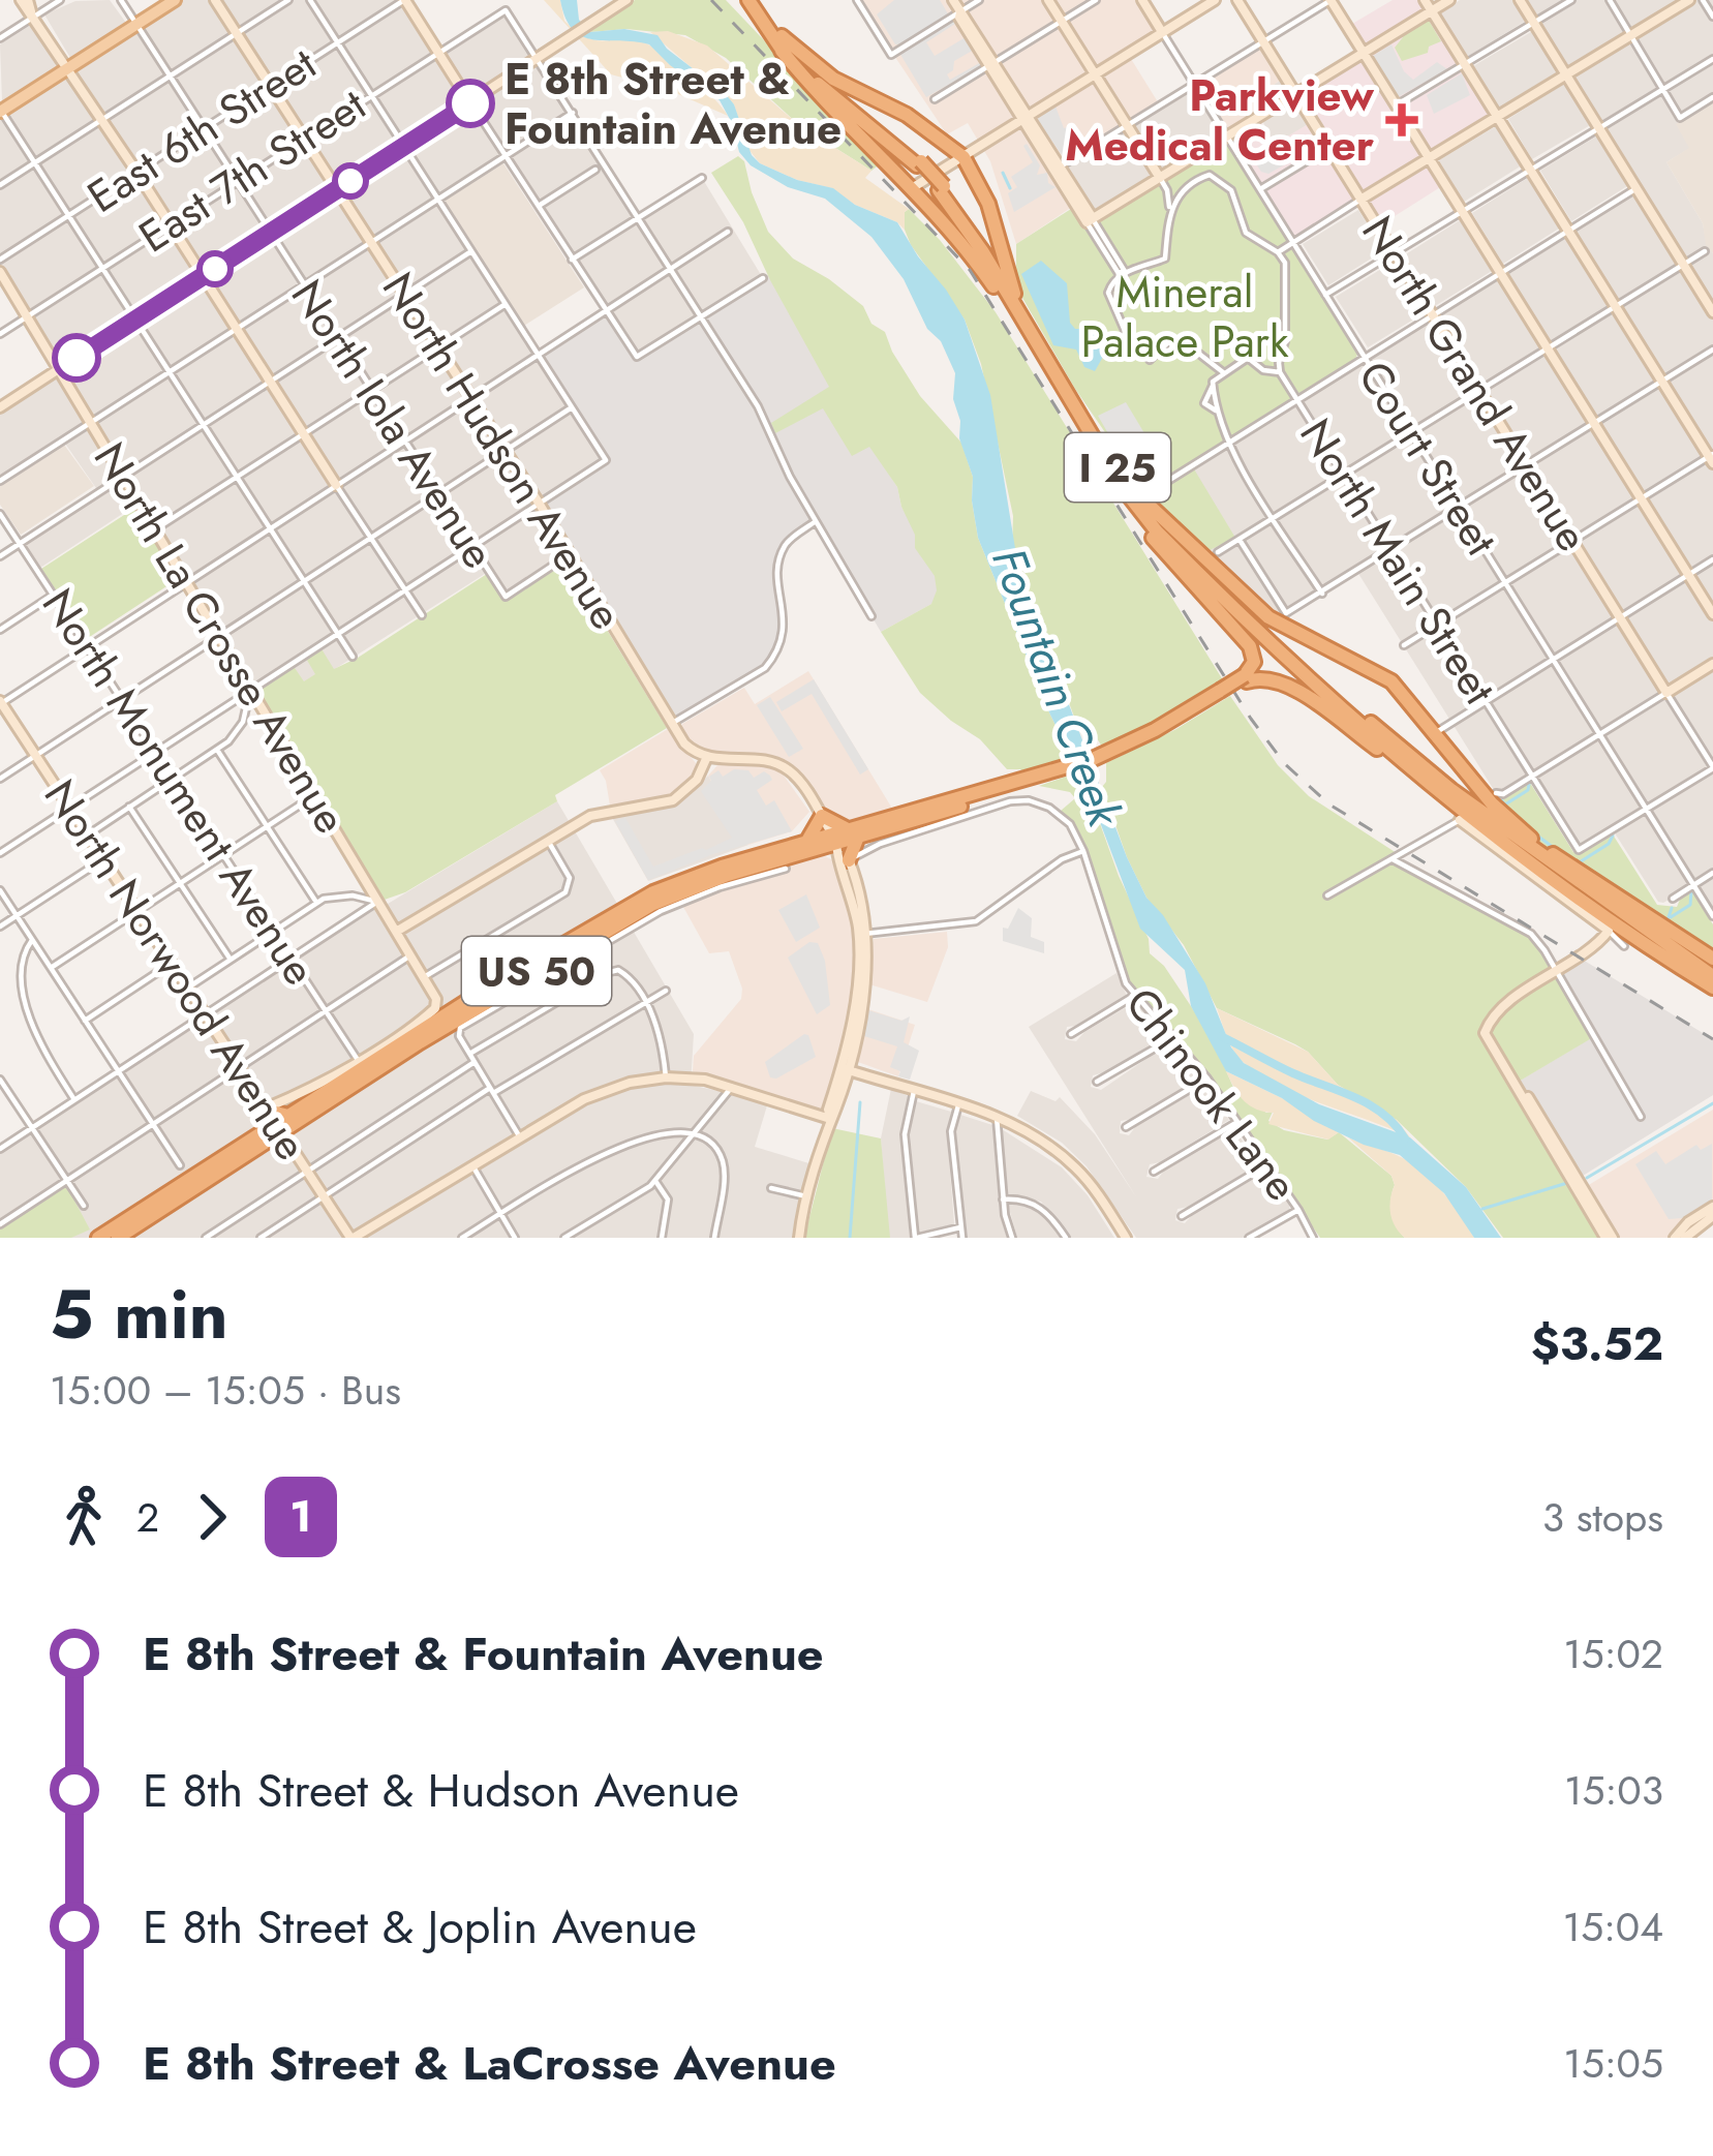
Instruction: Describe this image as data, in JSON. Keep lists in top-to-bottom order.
{
  "streets": {
    "highway": ["I 25", "US 50"],
    "street": [
      "East 6th Street",
      "East 7th Street",
      "North Grand Avenue",
      "North Iola Avenue",
      "North Hudson Avenue",
      "Court Street",
      "North Main Street",
      "North La Crosse Avenue",
      "North Monument Avenue",
      "North Norwood Avenue",
      "Chinook Lane"
    ]
  },
  "crossings": [
    ["East 6th Street", "North Iola Avenue"],
    ["East 6th Street", "North Hudson Avenue"],
    ["East 7th Street", "North Iola Avenue"],
    ["East 7th Street", "North Hudson Avenue"],
    ["East 7th Street", "North La Crosse Avenue"],
    ["North Iola Avenue", "North Hudson Avenue"],
    ["Court Street", "North Main Street"],
    ["North La Crosse Avenue", "North Monument Avenue"],
    ["North Norwood Avenue", "US 50"]
  ],
  "water": ["Fountain Creek"],
  "parks": ["Mineral Palace Park"],
  "places": {
    "other": ["E 8th Street & Fountain Avenue"],
    "health": ["Parkview Medical Center"]
  },
  "lines": ["bus line 1"],
  "page": {
    "heading": ["5 min", "15:00 – 15:05 · Bus", "$3.52"],
    "legs": ["2", "1", "3 stops"],
    "list": [
      {
        "name": "E 8th Street & Fountain Avenue",
        "value": "15:02"
      },
      {
        "name": "E 8th Street & Hudson Avenue",
        "value": "15:03"
      },
      {
        "name": "E 8th Street & Joplin Avenue",
        "value": "15:04"
      },
      {
        "name": "E 8th Street & LaCrosse Avenue",
        "value": "15:05"
      }
    ]
  }
}
